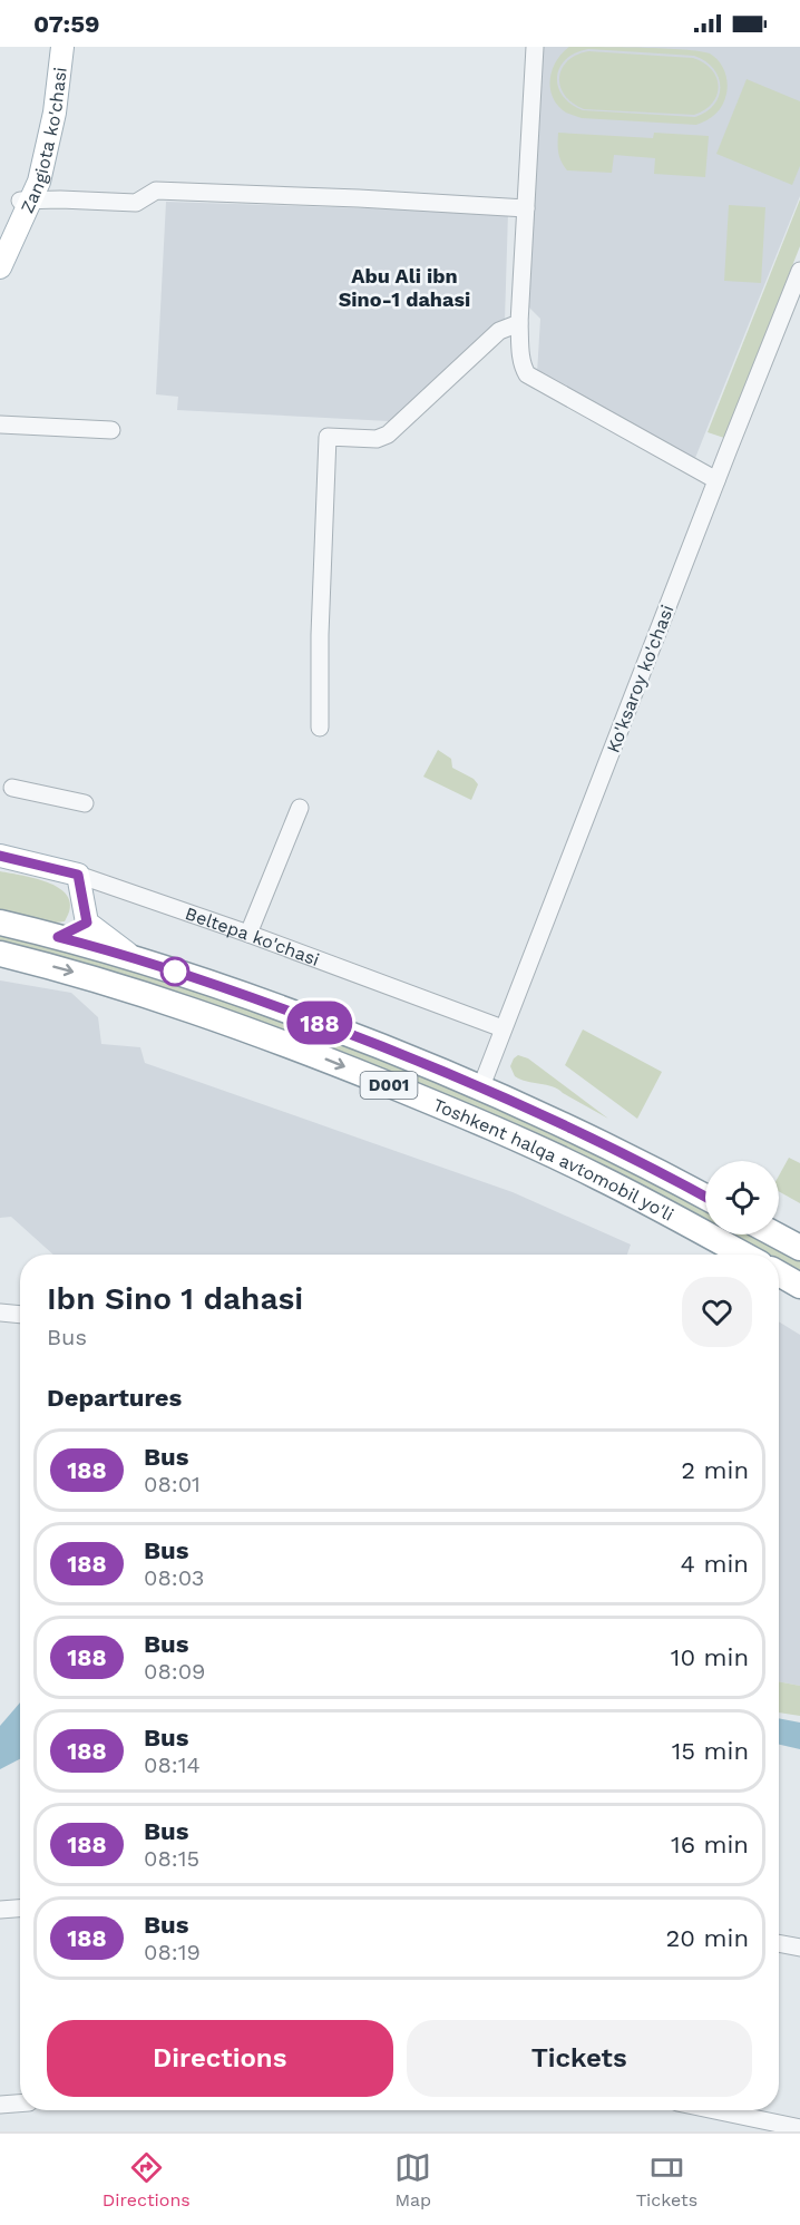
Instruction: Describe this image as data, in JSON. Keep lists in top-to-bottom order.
{
  "streets": {
    "highway": ["D001", "Toshkent halqa avtomobil yo'li"],
    "main road": ["Zangiota ko'chasi", "Beltepa ko'chasi"],
    "street": ["Ko'ksaroy ko'chasi"]
  },
  "crossings": [
    ["Ko'ksaroy ko'chasi", "Beltepa ko'chasi"],
    ["Ko'ksaroy ko'chasi", "Toshkent halqa avtomobil yo'li"]
  ],
  "districts": ["Abu Ali ibn Sino-1 dahasi"],
  "lines": ["bus line 188"],
  "page": {
    "status": "07:59",
    "on_map": "188",
    "heading": [
      ["Ibn Sino 1 dahasi", "Bus"],
      "Departures"
    ],
    "list": [
      {
        "mark": "188",
        "name": "Bus",
        "note": "08:01",
        "value": "2 min"
      },
      {
        "mark": "188",
        "name": "Bus",
        "note": "08:03",
        "value": "4 min"
      },
      {
        "mark": "188",
        "name": "Bus",
        "note": "08:09",
        "value": "10 min"
      },
      {
        "mark": "188",
        "name": "Bus",
        "note": "08:14",
        "value": "15 min"
      },
      {
        "mark": "188",
        "name": "Bus",
        "note": "08:15",
        "value": "16 min"
      },
      {
        "mark": "188",
        "name": "Bus",
        "note": "08:19",
        "value": "20 min"
      }
    ],
    "buttons": ["Directions", "Tickets"],
    "tabs": ["Directions", "Map", "Tickets"]
  }
}
